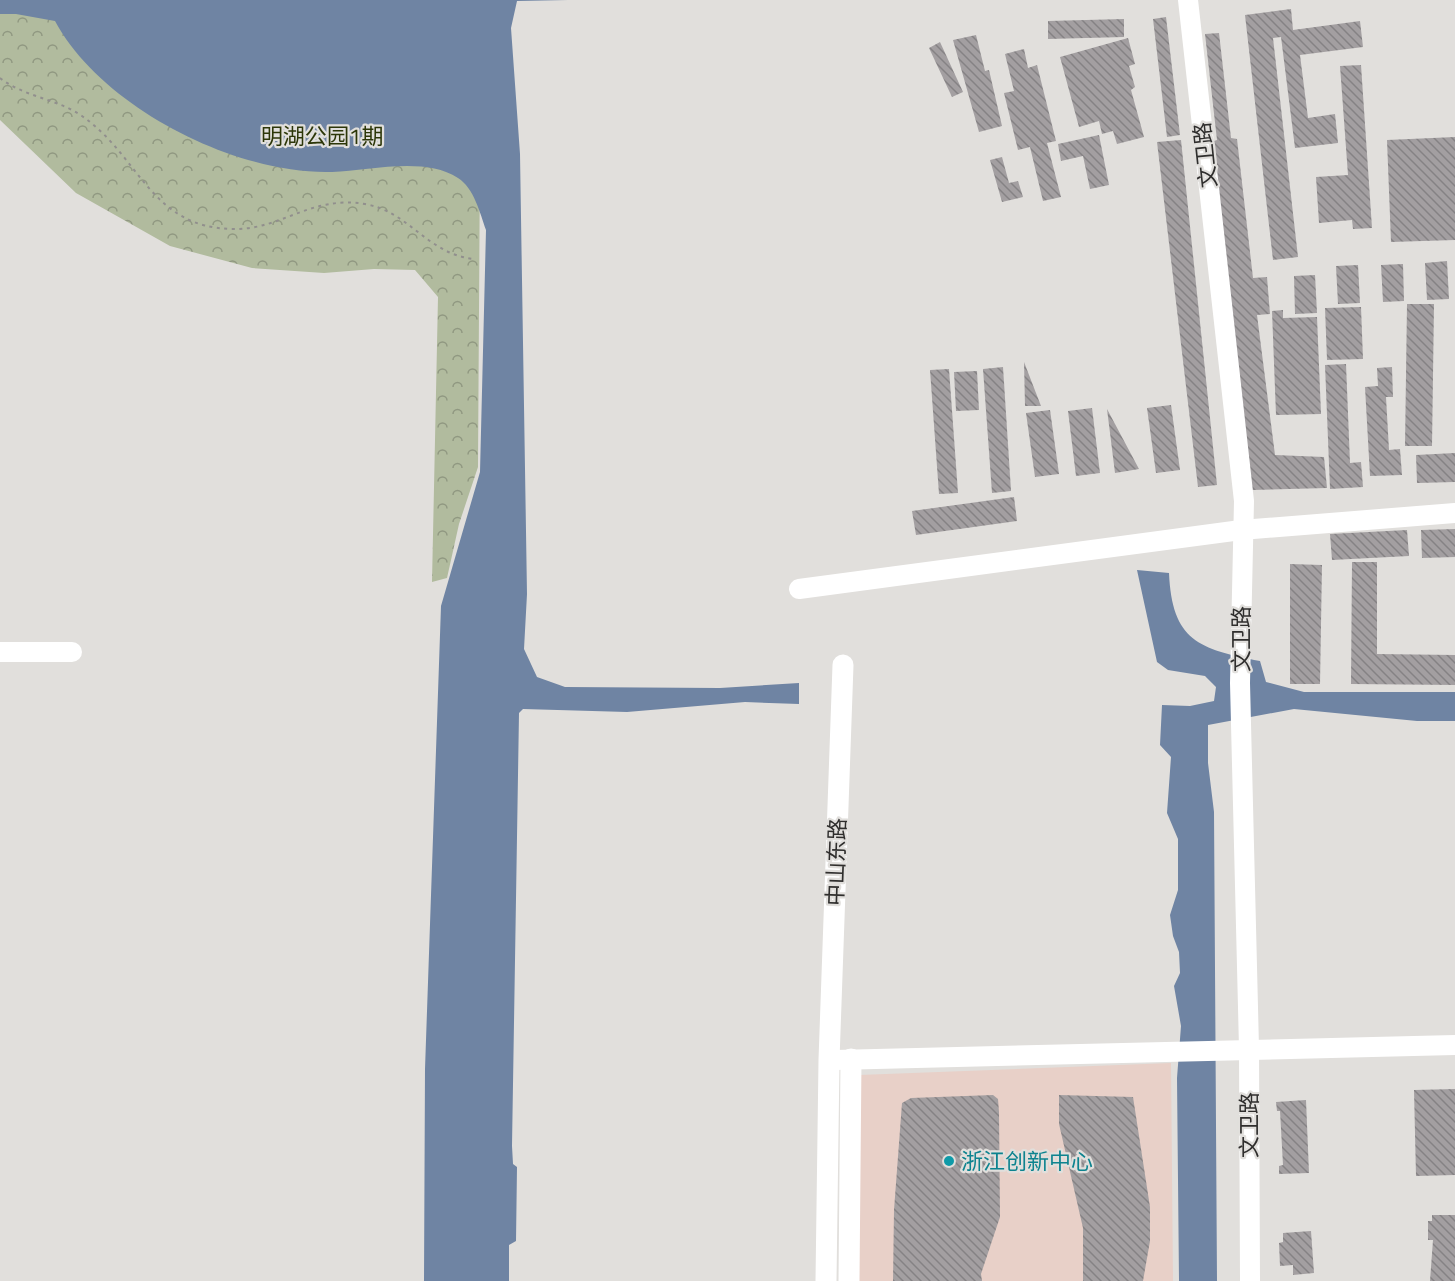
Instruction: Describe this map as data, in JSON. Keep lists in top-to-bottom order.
{
  "streets": {
    "main road": ["中山东路"],
    "street": ["文卫路"]
  },
  "parks": ["明湖公园1期"],
  "places": ["浙江创新中心"]
}
